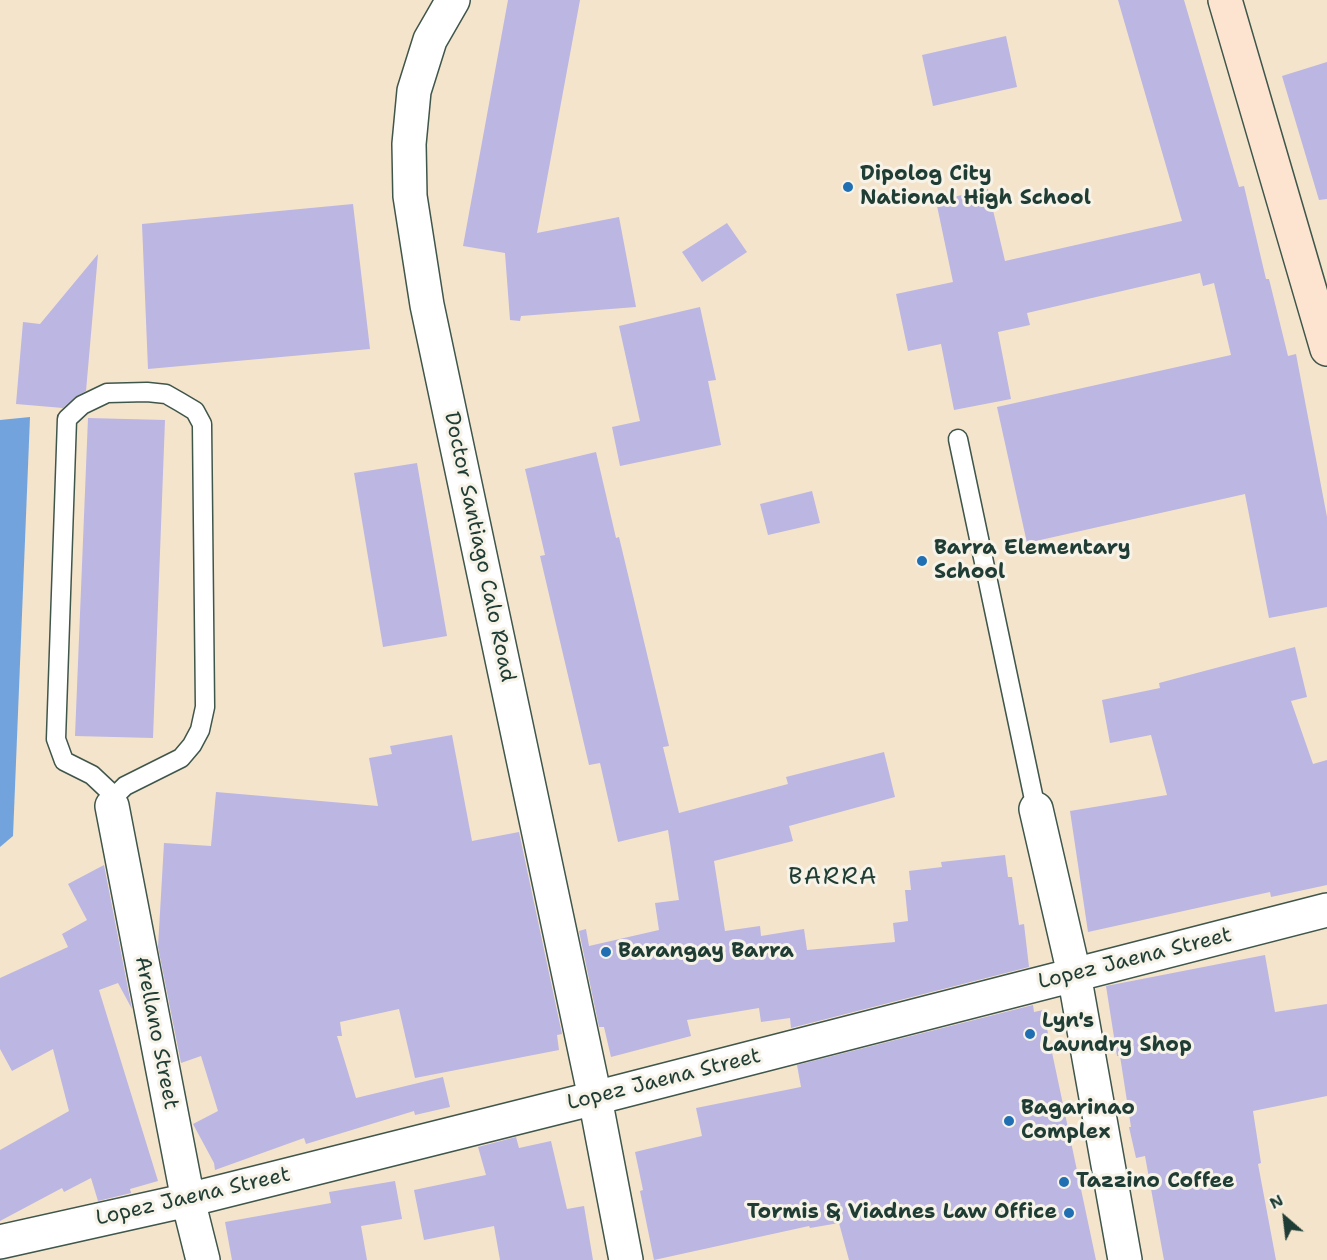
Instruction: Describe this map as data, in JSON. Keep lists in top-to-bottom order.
{
  "streets": {
    "street": ["Doctor Santiago Calo Road", "Lopez Jaena Street", "Arellano Street"]
  },
  "crossings": [
    ["Doctor Santiago Calo Road", "Lopez Jaena Street"],
    ["Lopez Jaena Street", "Arellano Street"]
  ],
  "districts": ["BARRA"],
  "places": [
    "Dipolog City National High School",
    "Barra Elementary School",
    "Barangay Barra",
    "Lyn's Laundry Shop",
    "Bagarinao Complex",
    "Tazzino Coffee",
    "Tormis & Viadnes Law Office"
  ],
  "north": "top left"
}
